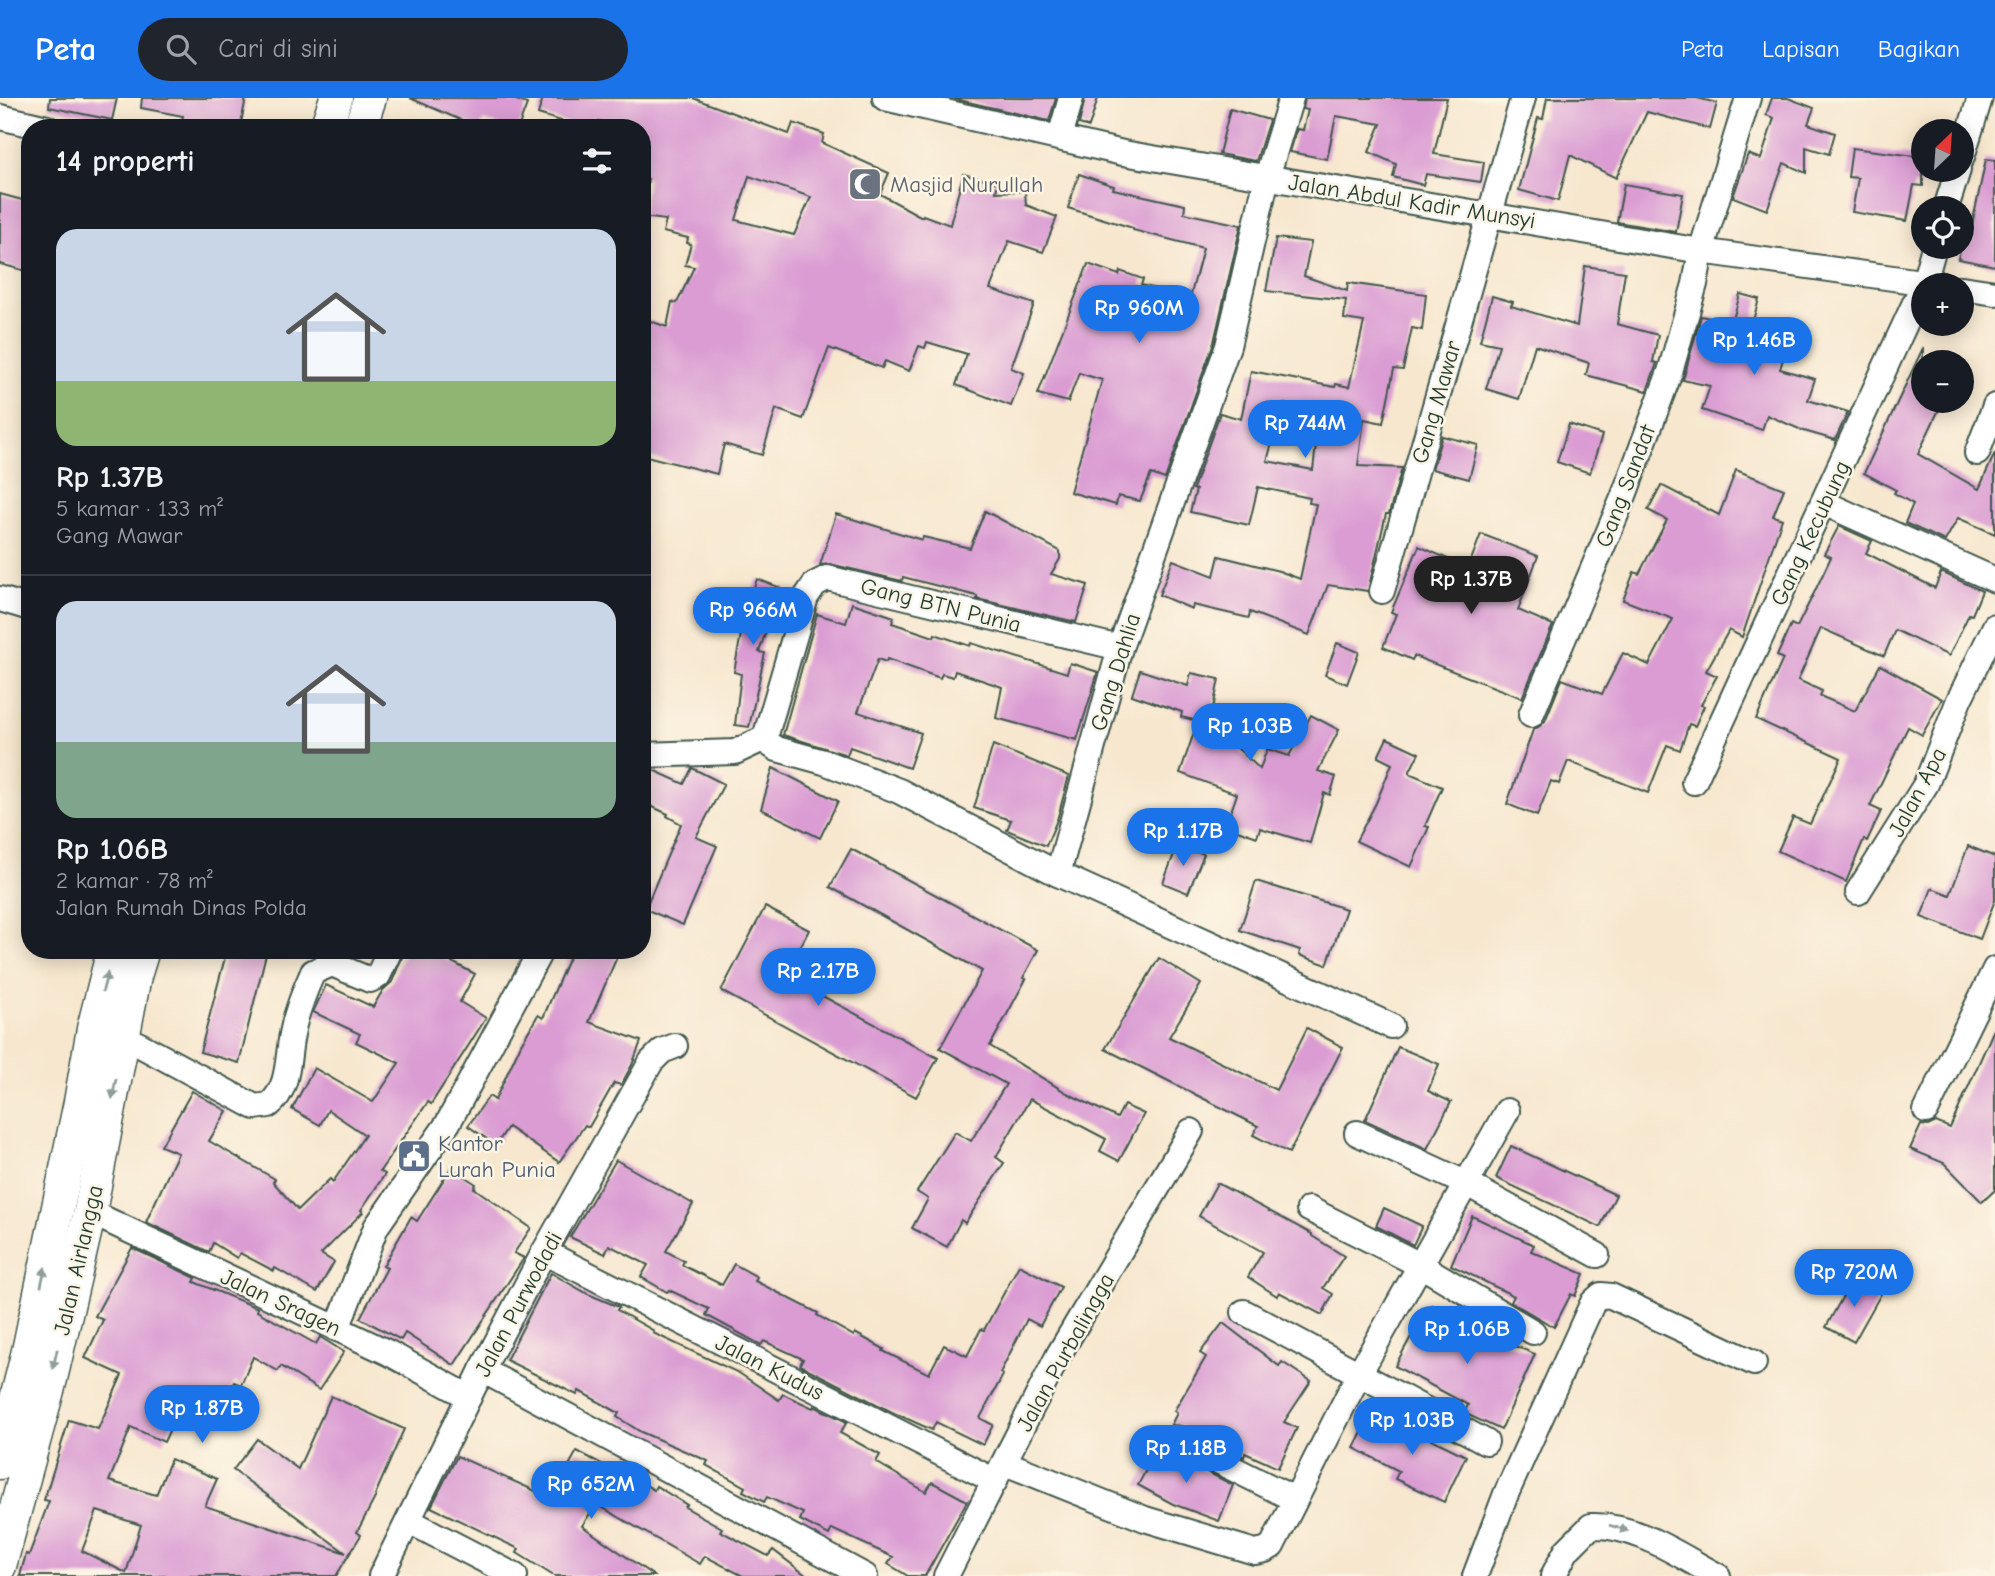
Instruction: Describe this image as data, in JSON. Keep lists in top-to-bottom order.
{
  "streets": {
    "main road": ["Jalan Airlangga"],
    "street": [
      "Jalan Abdul Kadir Munsyi",
      "Gang Mawar",
      "Gang Sandat",
      "Gang Kecubung",
      "Gang BTN Punia",
      "Gang Dahlia",
      "Jalan Apa",
      "Jalan Sragen",
      "Jalan Purwodadi",
      "Jalan Purbalingga",
      "Jalan Kudus"
    ]
  },
  "crossings": [
    ["Jalan Abdul Kadir Munsyi", "Gang Mawar"],
    ["Jalan Abdul Kadir Munsyi", "Gang Sandat"],
    ["Jalan Abdul Kadir Munsyi", "Gang Dahlia"],
    ["Gang BTN Punia", "Gang Dahlia"],
    ["Jalan Airlangga", "Jalan Sragen"],
    ["Jalan Sragen", "Jalan Purwodadi"],
    ["Jalan Purwodadi", "Jalan Kudus"],
    ["Jalan Purbalingga", "Jalan Kudus"]
  ],
  "places": {
    "mosque": ["Masjid Nurullah"],
    "public building": ["Kantor Lurah Punia"]
  },
  "north": "top right",
  "page": {
    "header": "Peta",
    "search": "Cari di sini",
    "nav": ["Peta", "Lapisan", "Bagikan"],
    "map_buttons": ["+", "−"],
    "heading": "14 properti",
    "list": [
      {
        "name": "Rp 1.37B",
        "note": "5 kamar · 133 m² · Gang Mawar"
      },
      {
        "name": "Rp 1.06B",
        "note": "2 kamar · 78 m² · Jalan Rumah Dinas Polda"
      }
    ],
    "price": [
      "Rp 960M",
      "Rp 1.46B",
      "Rp 744M",
      "Rp 1.37B",
      "Rp 966M",
      "Rp 1.03B",
      "Rp 1.17B",
      "Rp 2.17B",
      "Rp 720M",
      "Rp 1.06B",
      "Rp 1.87B",
      "Rp 1.03B",
      "Rp 1.18B",
      "Rp 652M"
    ]
  }
}
